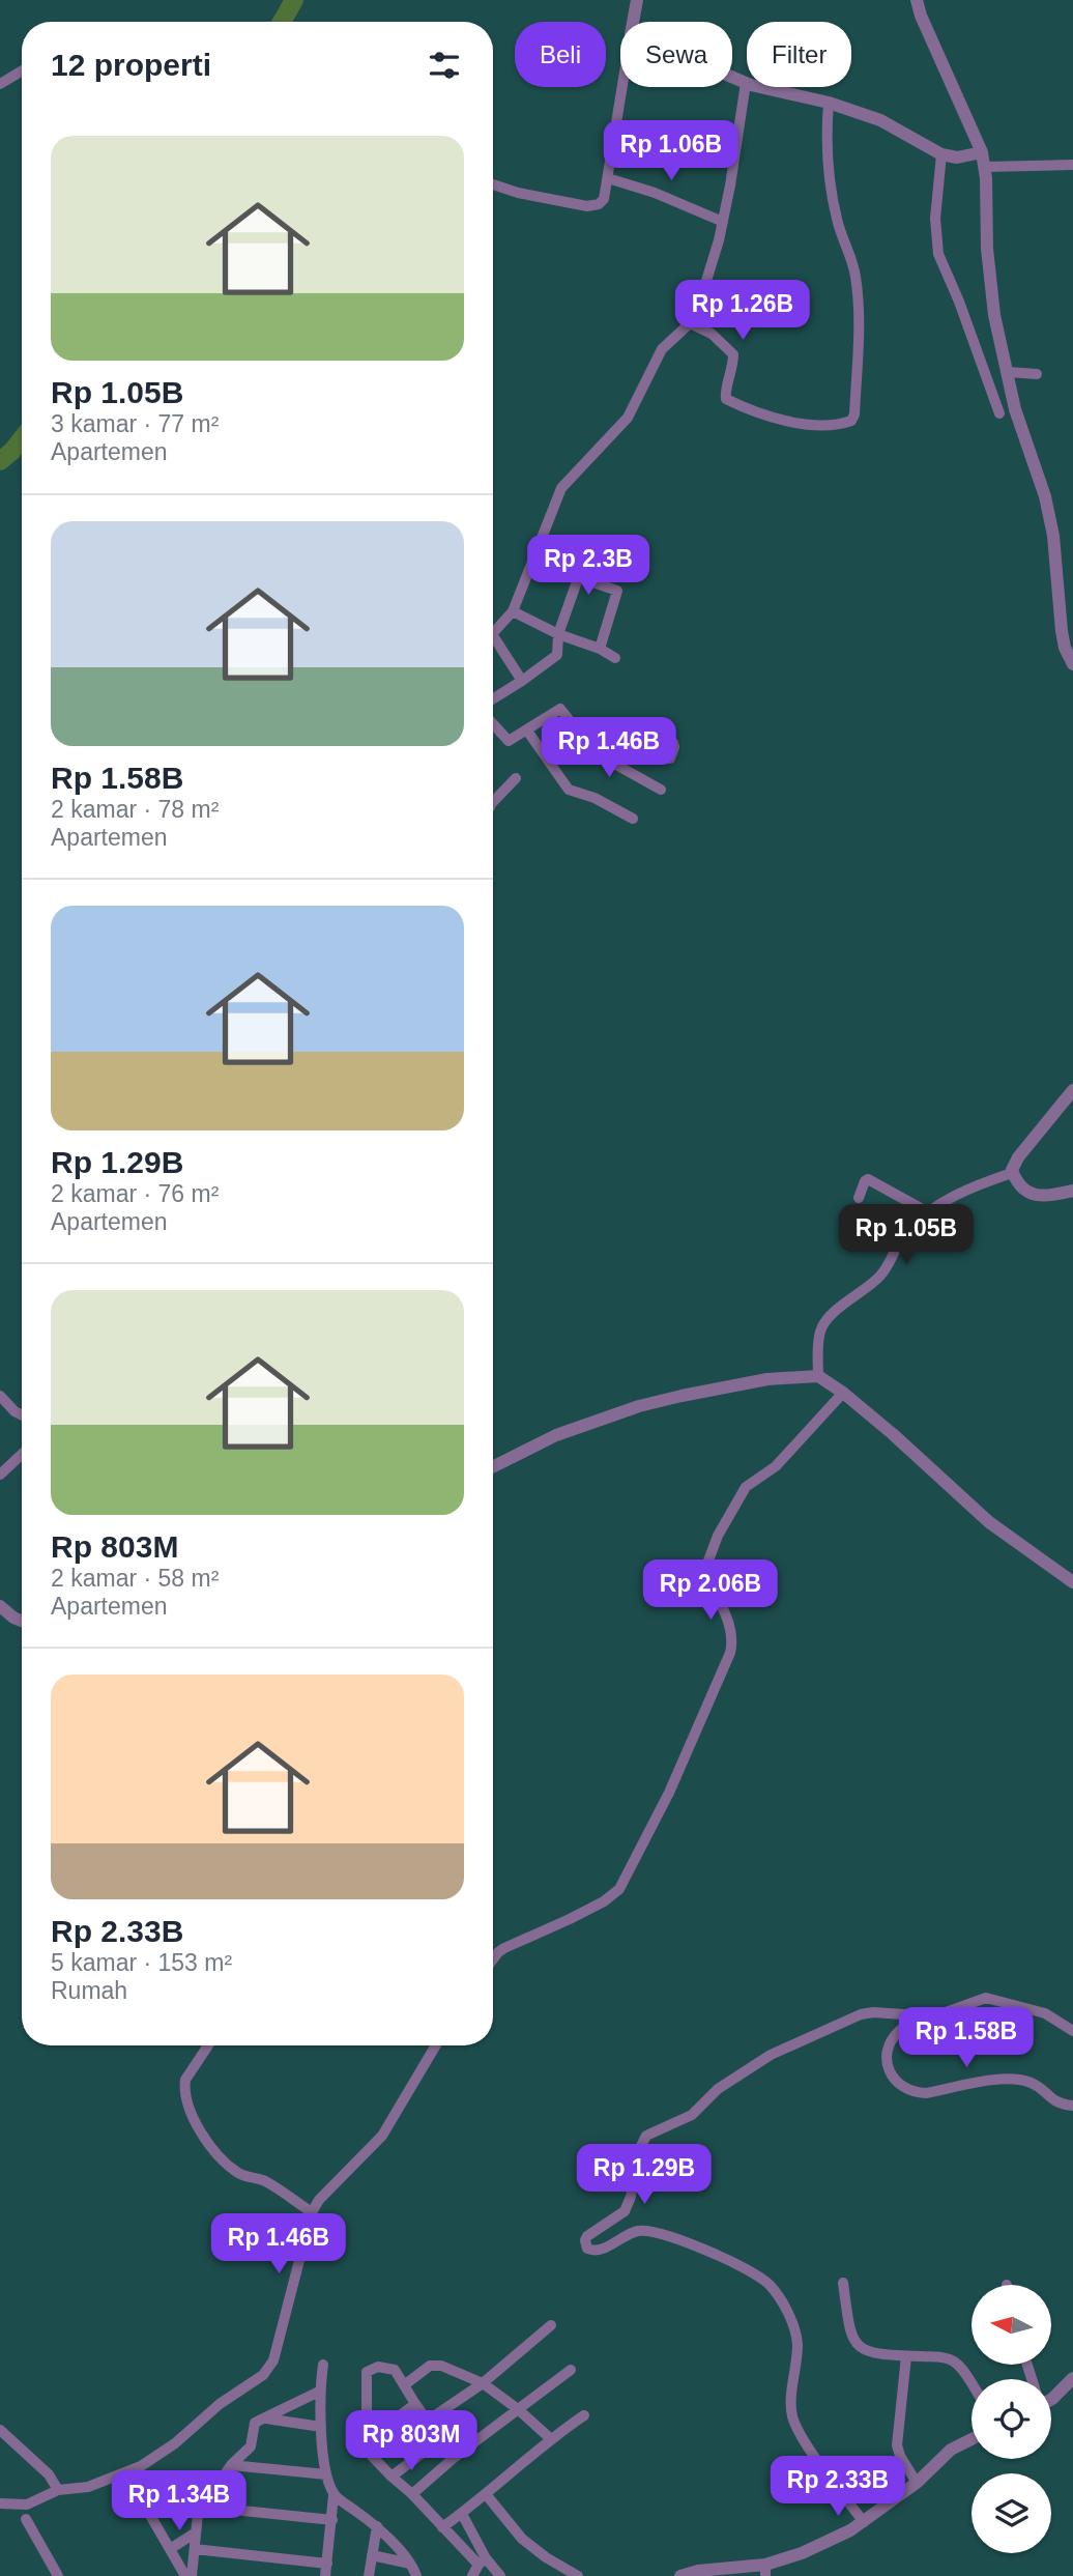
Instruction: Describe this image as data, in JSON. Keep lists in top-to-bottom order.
{
  "north": "left",
  "page": {
    "chip": ["Beli", "Sewa", "Filter"],
    "heading": "12 properti",
    "list": [
      {
        "name": "Rp 1.05B",
        "note": "3 kamar · 77 m² · Apartemen"
      },
      {
        "name": "Rp 1.58B",
        "note": "2 kamar · 78 m² · Apartemen"
      },
      {
        "name": "Rp 1.29B",
        "note": "2 kamar · 76 m² · Apartemen"
      },
      {
        "name": "Rp 803M",
        "note": "2 kamar · 58 m² · Apartemen"
      },
      {
        "name": "Rp 2.33B",
        "note": "5 kamar · 153 m² · Rumah"
      }
    ],
    "price": [
      "Rp 1.06B",
      "Rp 1.26B",
      "Rp 2.3B",
      "Rp 1.46B",
      "Rp 1.05B",
      "Rp 2.06B",
      "Rp 1.58B",
      "Rp 1.29B",
      "Rp 1.46B",
      "Rp 803M",
      "Rp 2.33B",
      "Rp 1.34B"
    ]
  }
}
